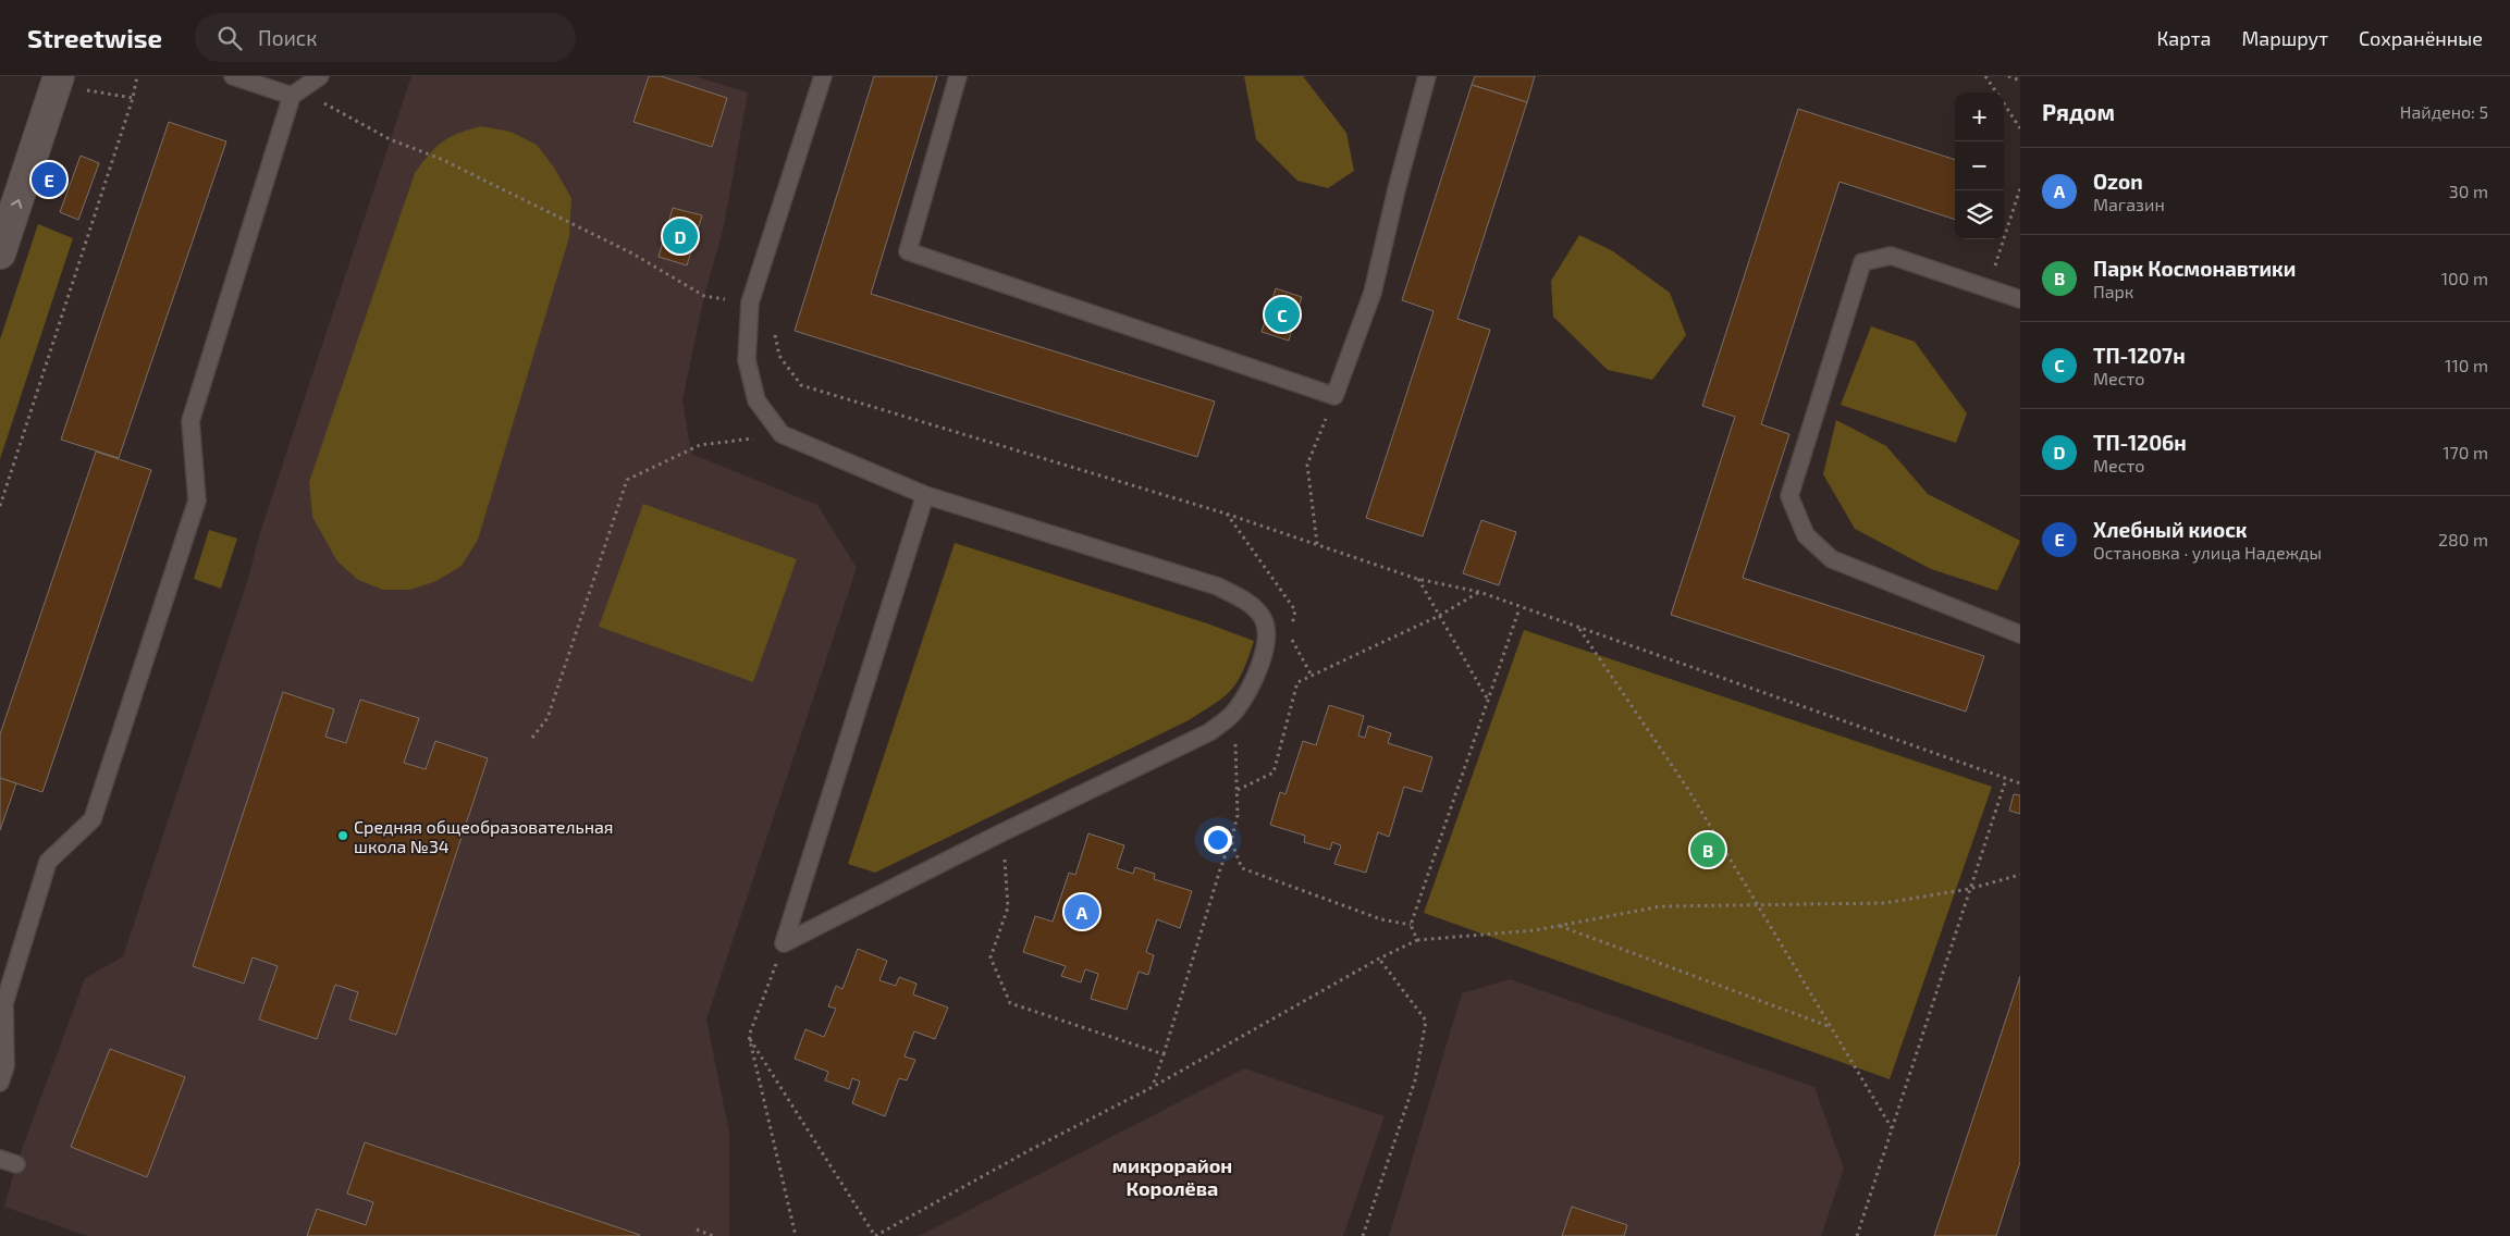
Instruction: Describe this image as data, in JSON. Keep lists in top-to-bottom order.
{
  "districts": ["микрорайон Королёва"],
  "places": ["Средняя общеобразовательная школа №34"],
  "page": {
    "header": "Streetwise",
    "search": "Поиск",
    "nav": ["Карта", "Маршрут", "Сохранённые"],
    "heading": ["Рядом", "Найдено: 5"],
    "map_buttons": ["+", "−"],
    "list": [
      {
        "mark": "A",
        "name": "Ozon",
        "note": "Магазин",
        "value": "30 m"
      },
      {
        "mark": "B",
        "name": "Парк Космонавтики",
        "note": "Парк",
        "value": "100 m"
      },
      {
        "mark": "C",
        "name": "ТП-1207н",
        "note": "Место",
        "value": "110 m"
      },
      {
        "mark": "D",
        "name": "ТП-1206н",
        "note": "Место",
        "value": "170 m"
      },
      {
        "mark": "E",
        "name": "Хлебный киоск",
        "note": "Остановка · улица Надежды",
        "value": "280 m"
      }
    ],
    "pins": [
      "E",
      "D",
      "C",
      "B",
      "A"
    ]
  }
}
